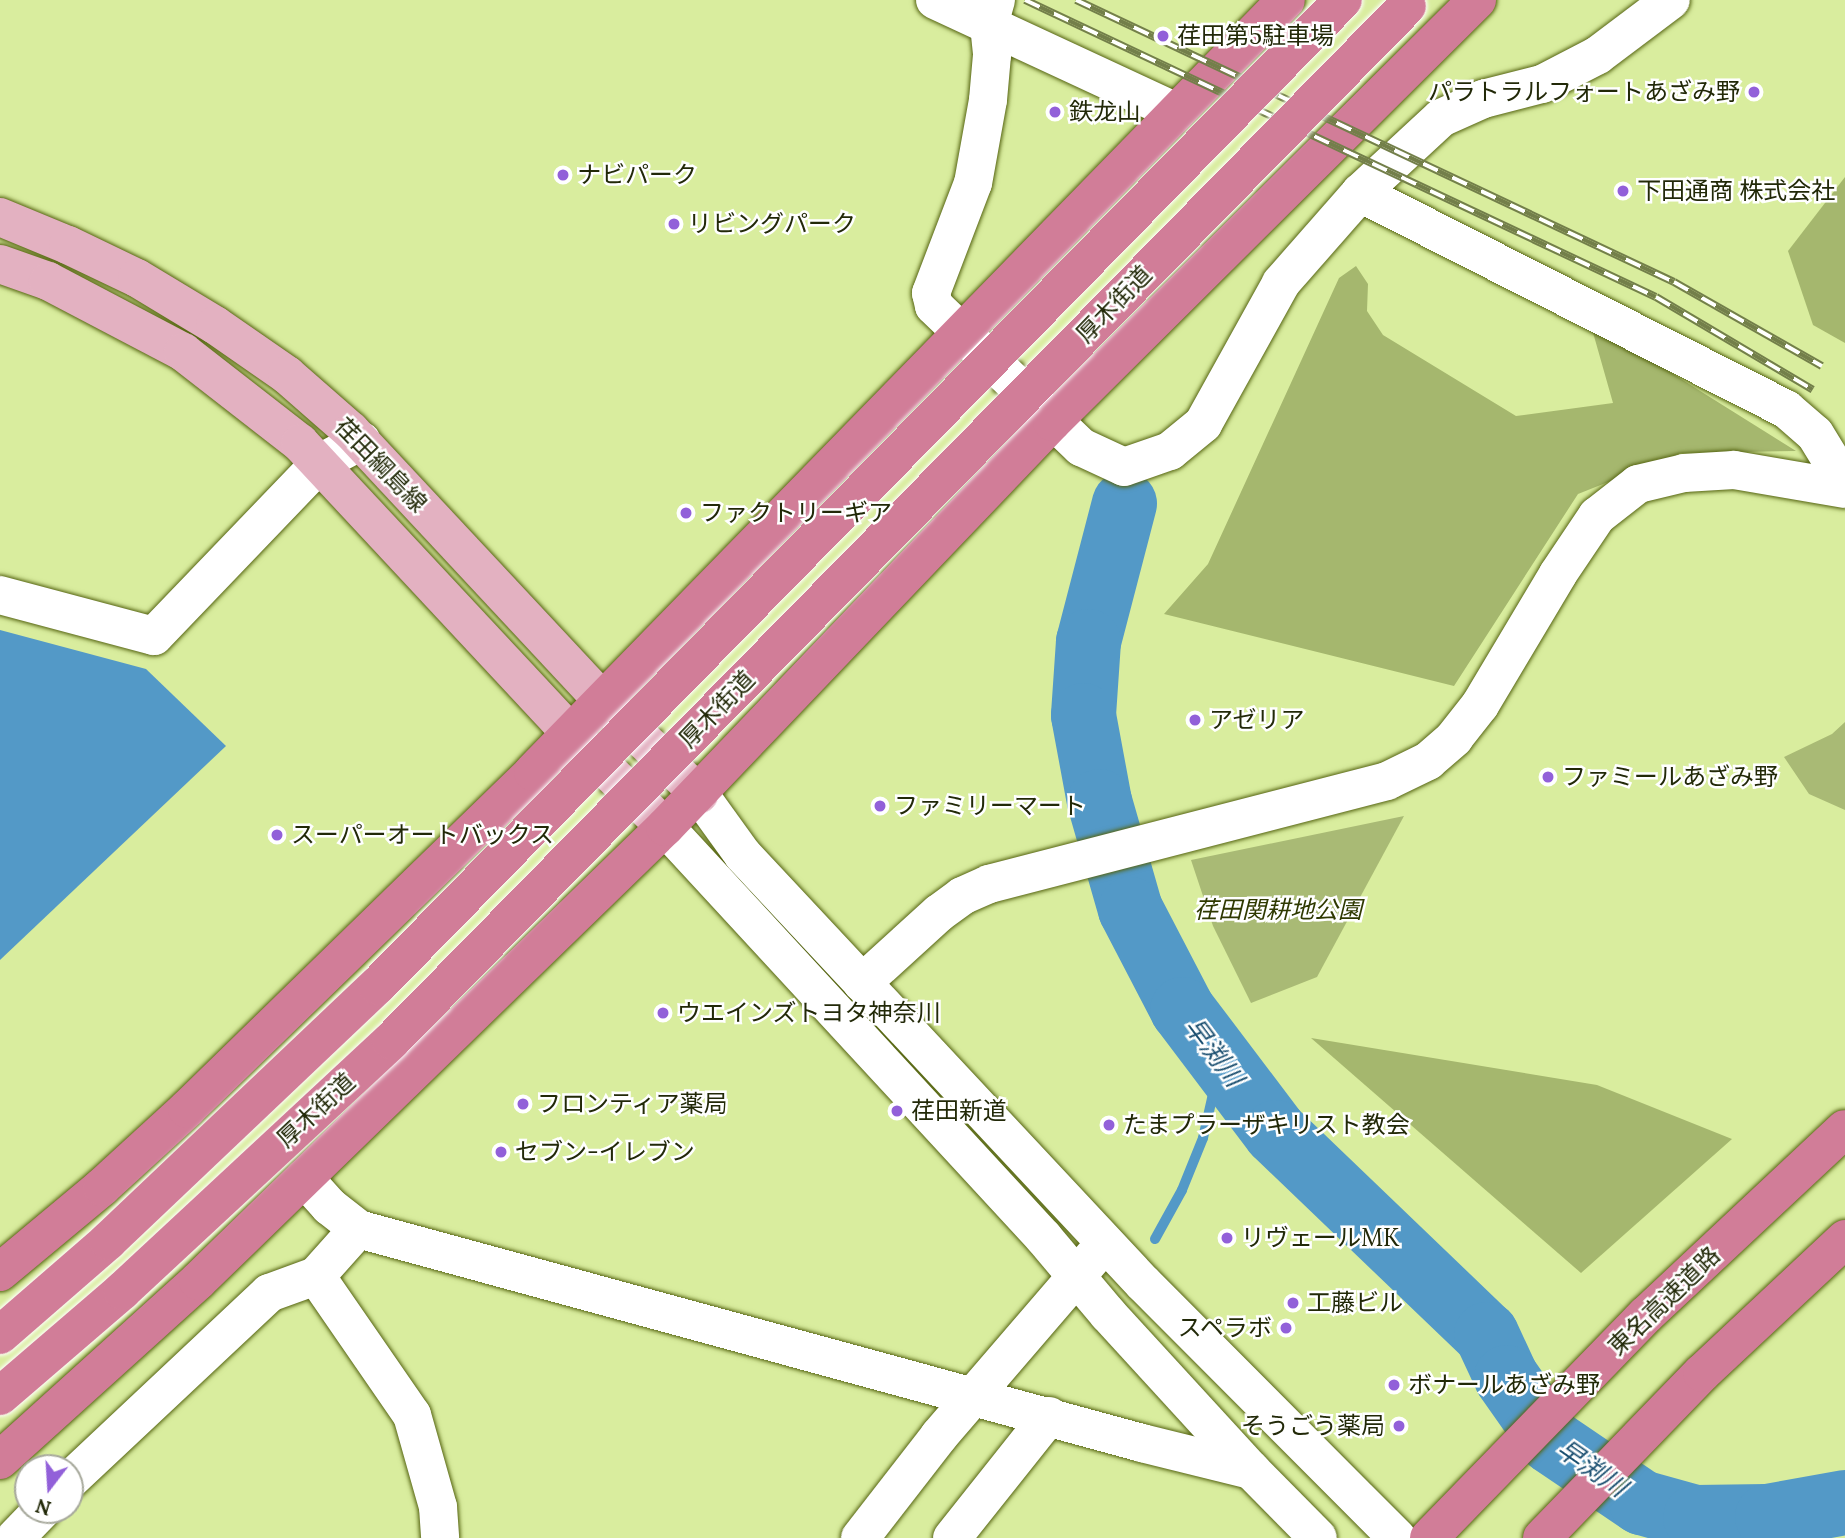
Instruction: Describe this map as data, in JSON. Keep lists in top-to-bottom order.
{
  "streets": {
    "highway": ["厚木街道", "東名高速道路"],
    "main road": ["荏田綱島線"]
  },
  "water": ["早渕川"],
  "parks": ["荏田関耕地公園"],
  "places": [
    "荏田第5駐車場",
    "パラトラルフォートあざみ野",
    "鉄龙山",
    "ナビパーク",
    "下田通商 株式会社",
    "リビングパーク",
    "ファクトリーギア",
    "アゼリア",
    "ファミールあざみ野",
    "ファミリーマート",
    "スーパーオートバックス",
    "ウエインズトヨタ神奈川",
    "フロンティア薬局",
    "荏田新道",
    "たまプラーザキリスト教会",
    "セブン-イレブン",
    "リヴェールMK",
    "工藤ビル",
    "スペラボ",
    "ボナールあざみ野",
    "そうごう薬局"
  ],
  "north": "bottom"
}
